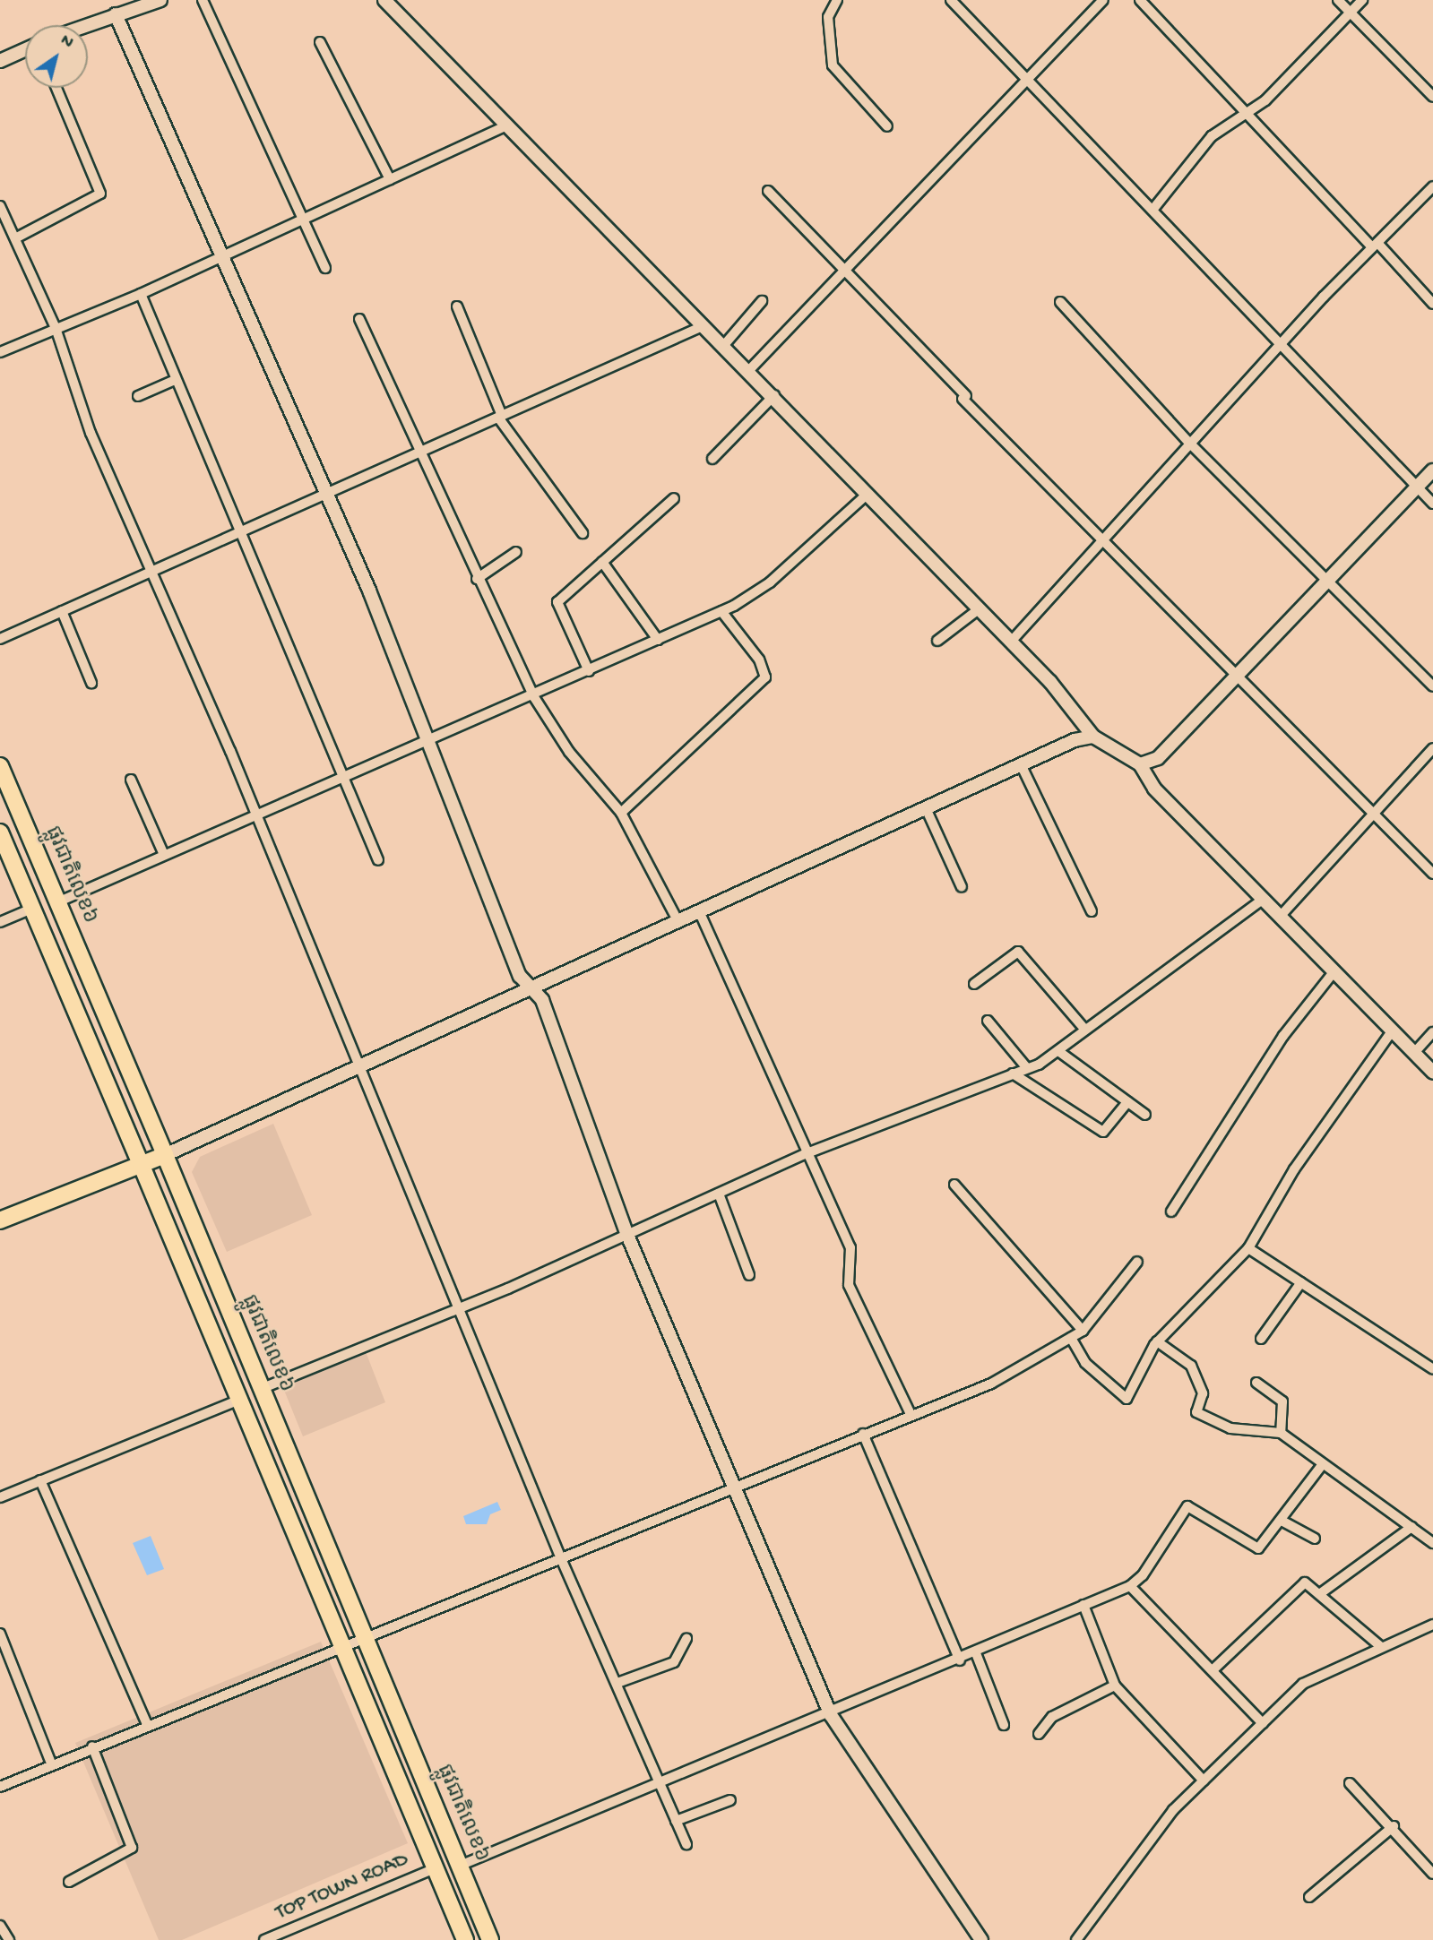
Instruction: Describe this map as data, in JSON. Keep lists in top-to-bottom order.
{
  "streets": {
    "main road": ["ផ្លូវជាតិលេខ៦"],
    "street": ["TOP TOWN ROAD"]
  },
  "north": "top right"
}
